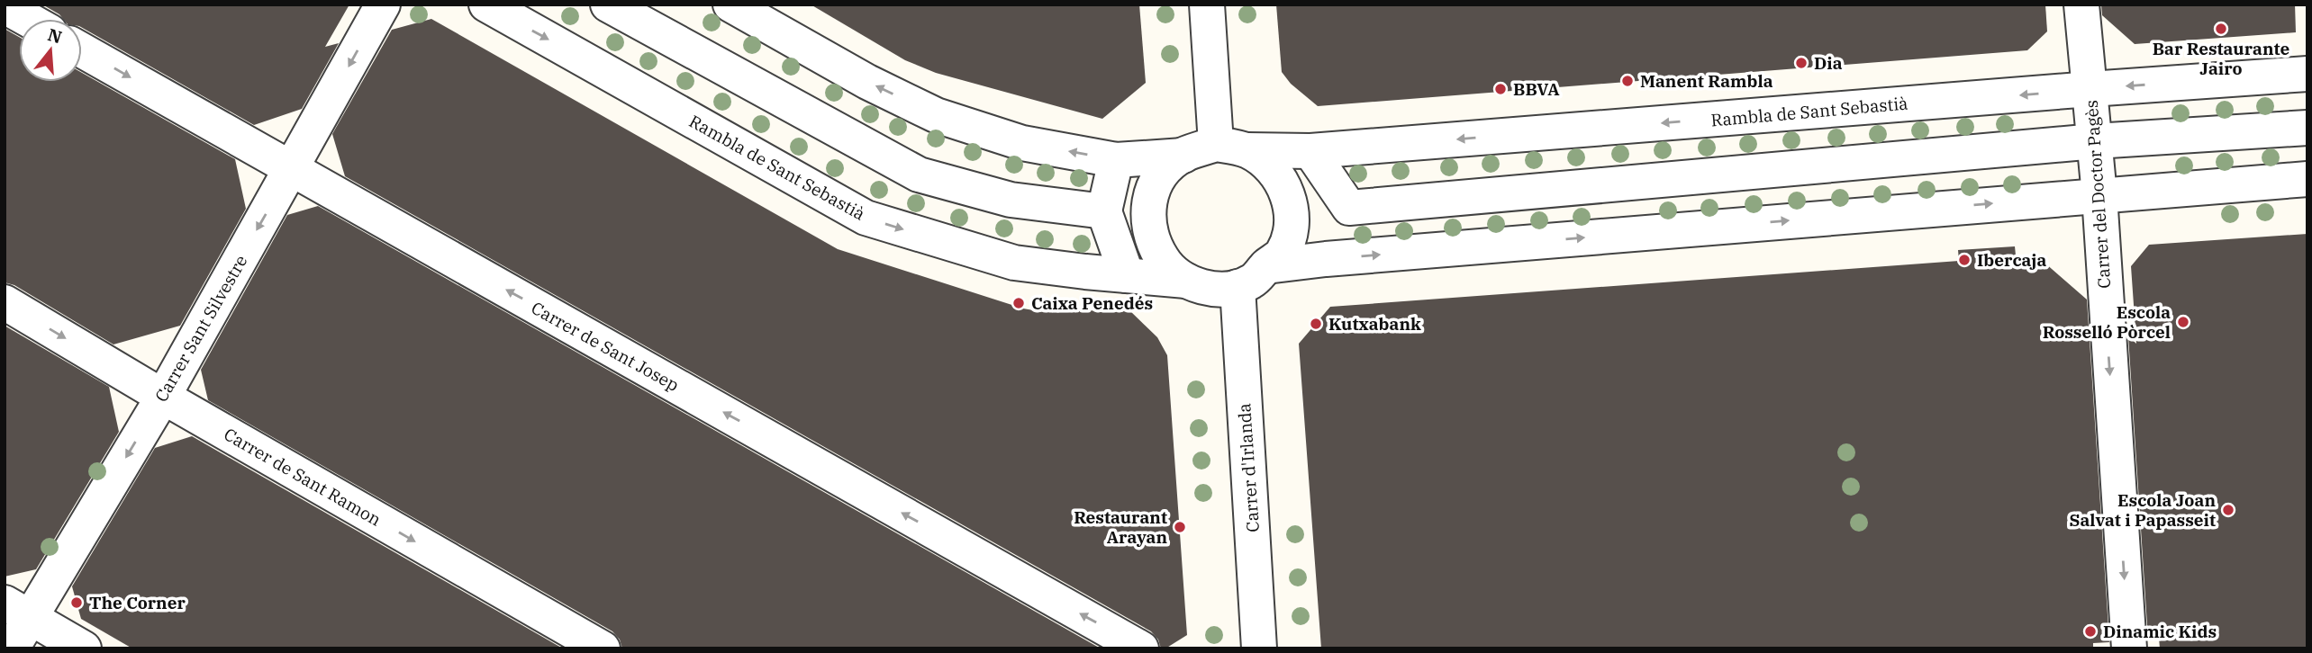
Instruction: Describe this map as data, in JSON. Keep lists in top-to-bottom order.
{
  "streets": {
    "street": [
      "Rambla de Sant Sebastià",
      "Carrer del Doctor Pagès",
      "Carrer Sant Silvestre",
      "Carrer de Sant Josep",
      "Carrer d'Irlanda",
      "Carrer de Sant Ramon"
    ]
  },
  "crossings": [
    ["Rambla de Sant Sebastià", "Carrer del Doctor Pagès"],
    ["Rambla de Sant Sebastià", "Carrer d'Irlanda"],
    ["Carrer Sant Silvestre", "Carrer de Sant Josep"],
    ["Carrer Sant Silvestre", "Carrer de Sant Ramon"]
  ],
  "one_way": ["Carrer del Doctor Pagès", "Carrer Sant Silvestre", "Carrer de Sant Ramon"],
  "places": [
    "Bar Restaurante Jairo",
    "Dia",
    "Manent Rambla",
    "BBVA",
    "Ibercaja",
    "Caixa Penedés",
    "Escola Rosselló Pòrcel",
    "Kutxabank",
    "Escola Joan Salvat i Papasseit",
    "Restaurant Arayan",
    "The Corner",
    "Dinamic Kids"
  ],
  "north": "top"
}
